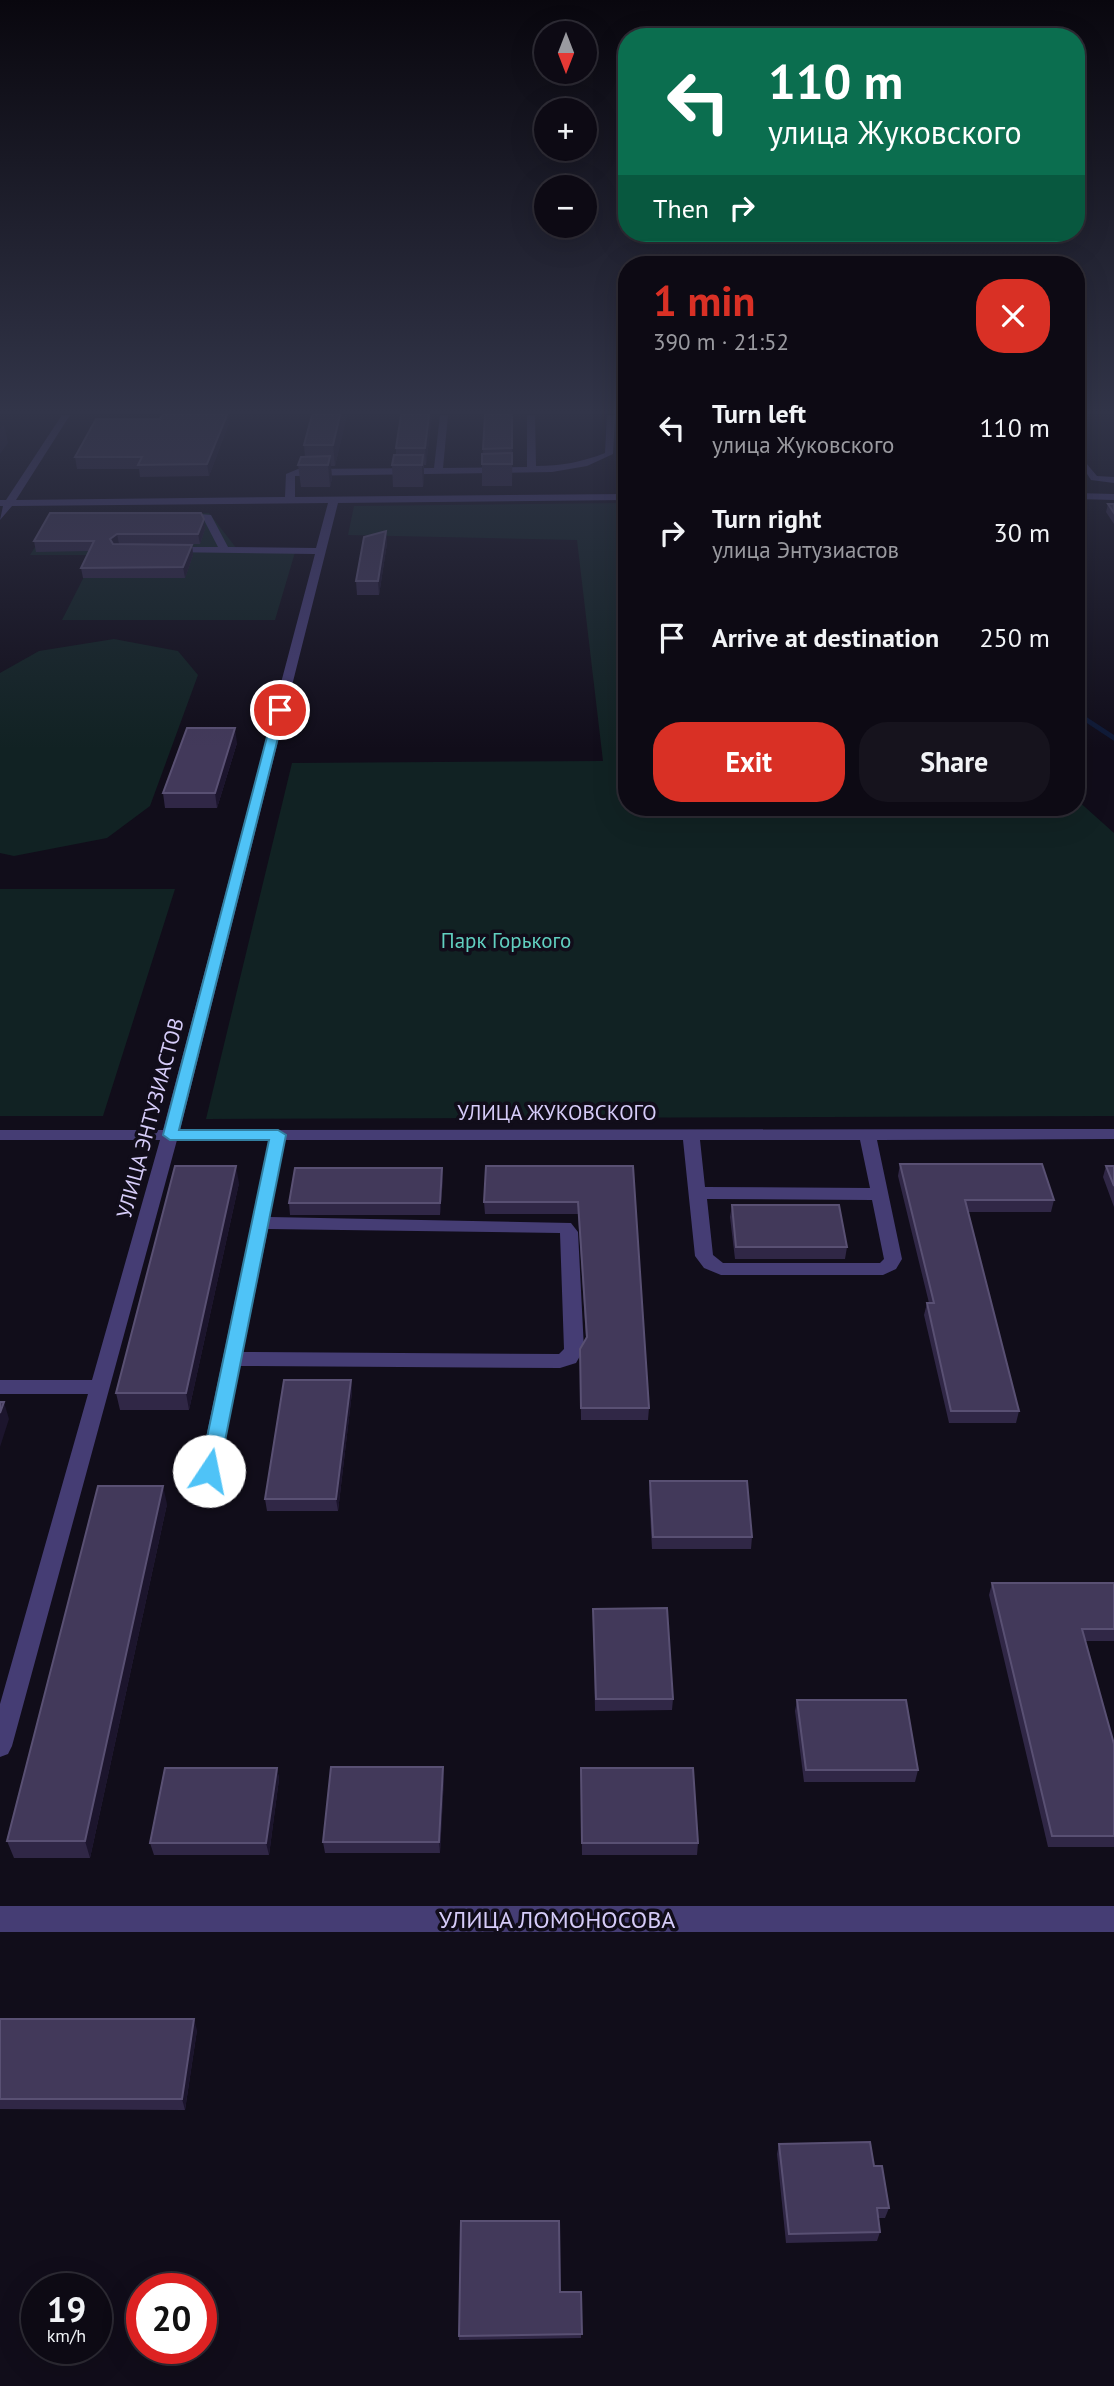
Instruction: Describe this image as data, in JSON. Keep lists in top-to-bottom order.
{
  "streets": {
    "street": ["УЛИЦА ЖУКОВСКОГО", "УЛИЦА ЭНТУЗИАСТОВ", "УЛИЦА ЛОМОНОСОВА"]
  },
  "crossings": [
    ["УЛИЦА ЖУКОВСКОГО", "УЛИЦА ЭНТУЗИАСТОВ"]
  ],
  "parks": ["Парк Горького"],
  "north": "bottom",
  "page": {
    "map_buttons": ["+", "−"],
    "turn": ["110 m", "улица Жуковского"],
    "then": "Then",
    "heading": ["1 min", "390 m · 21:52"],
    "list": [
      {
        "name": "Turn left",
        "note": "улица Жуковского",
        "value": "110 m"
      },
      {
        "name": "Turn right",
        "note": "улица Энтузиастов",
        "value": "30 m"
      },
      {
        "name": "Arrive at destination",
        "value": "250 m"
      }
    ],
    "buttons": ["Exit", "Share"],
    "speed": "19 km/h",
    "limit": "20"
  }
}
